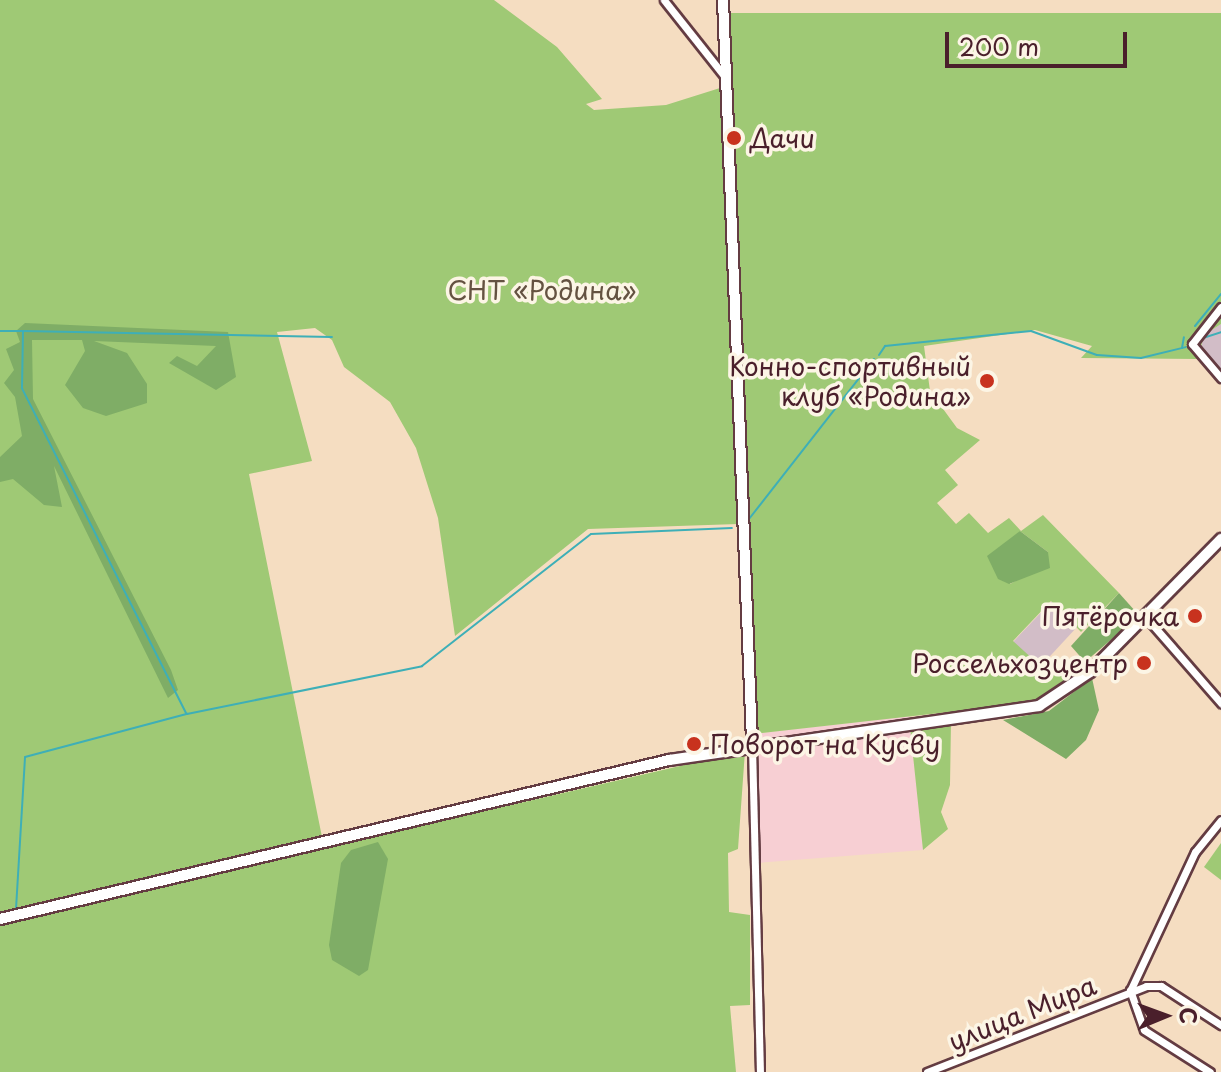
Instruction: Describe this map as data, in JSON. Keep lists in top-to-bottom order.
{
  "streets": {
    "street": ["улица Мира"]
  },
  "parks": ["СНТ «Родина»"],
  "places": [
    "Дачи",
    "Конно-спортивный клуб «Родина»",
    "Пятёрочка",
    "Россельхозцентр",
    "Поворот на Кусву"
  ],
  "scale_bar": "200 m",
  "north": "right"
}
